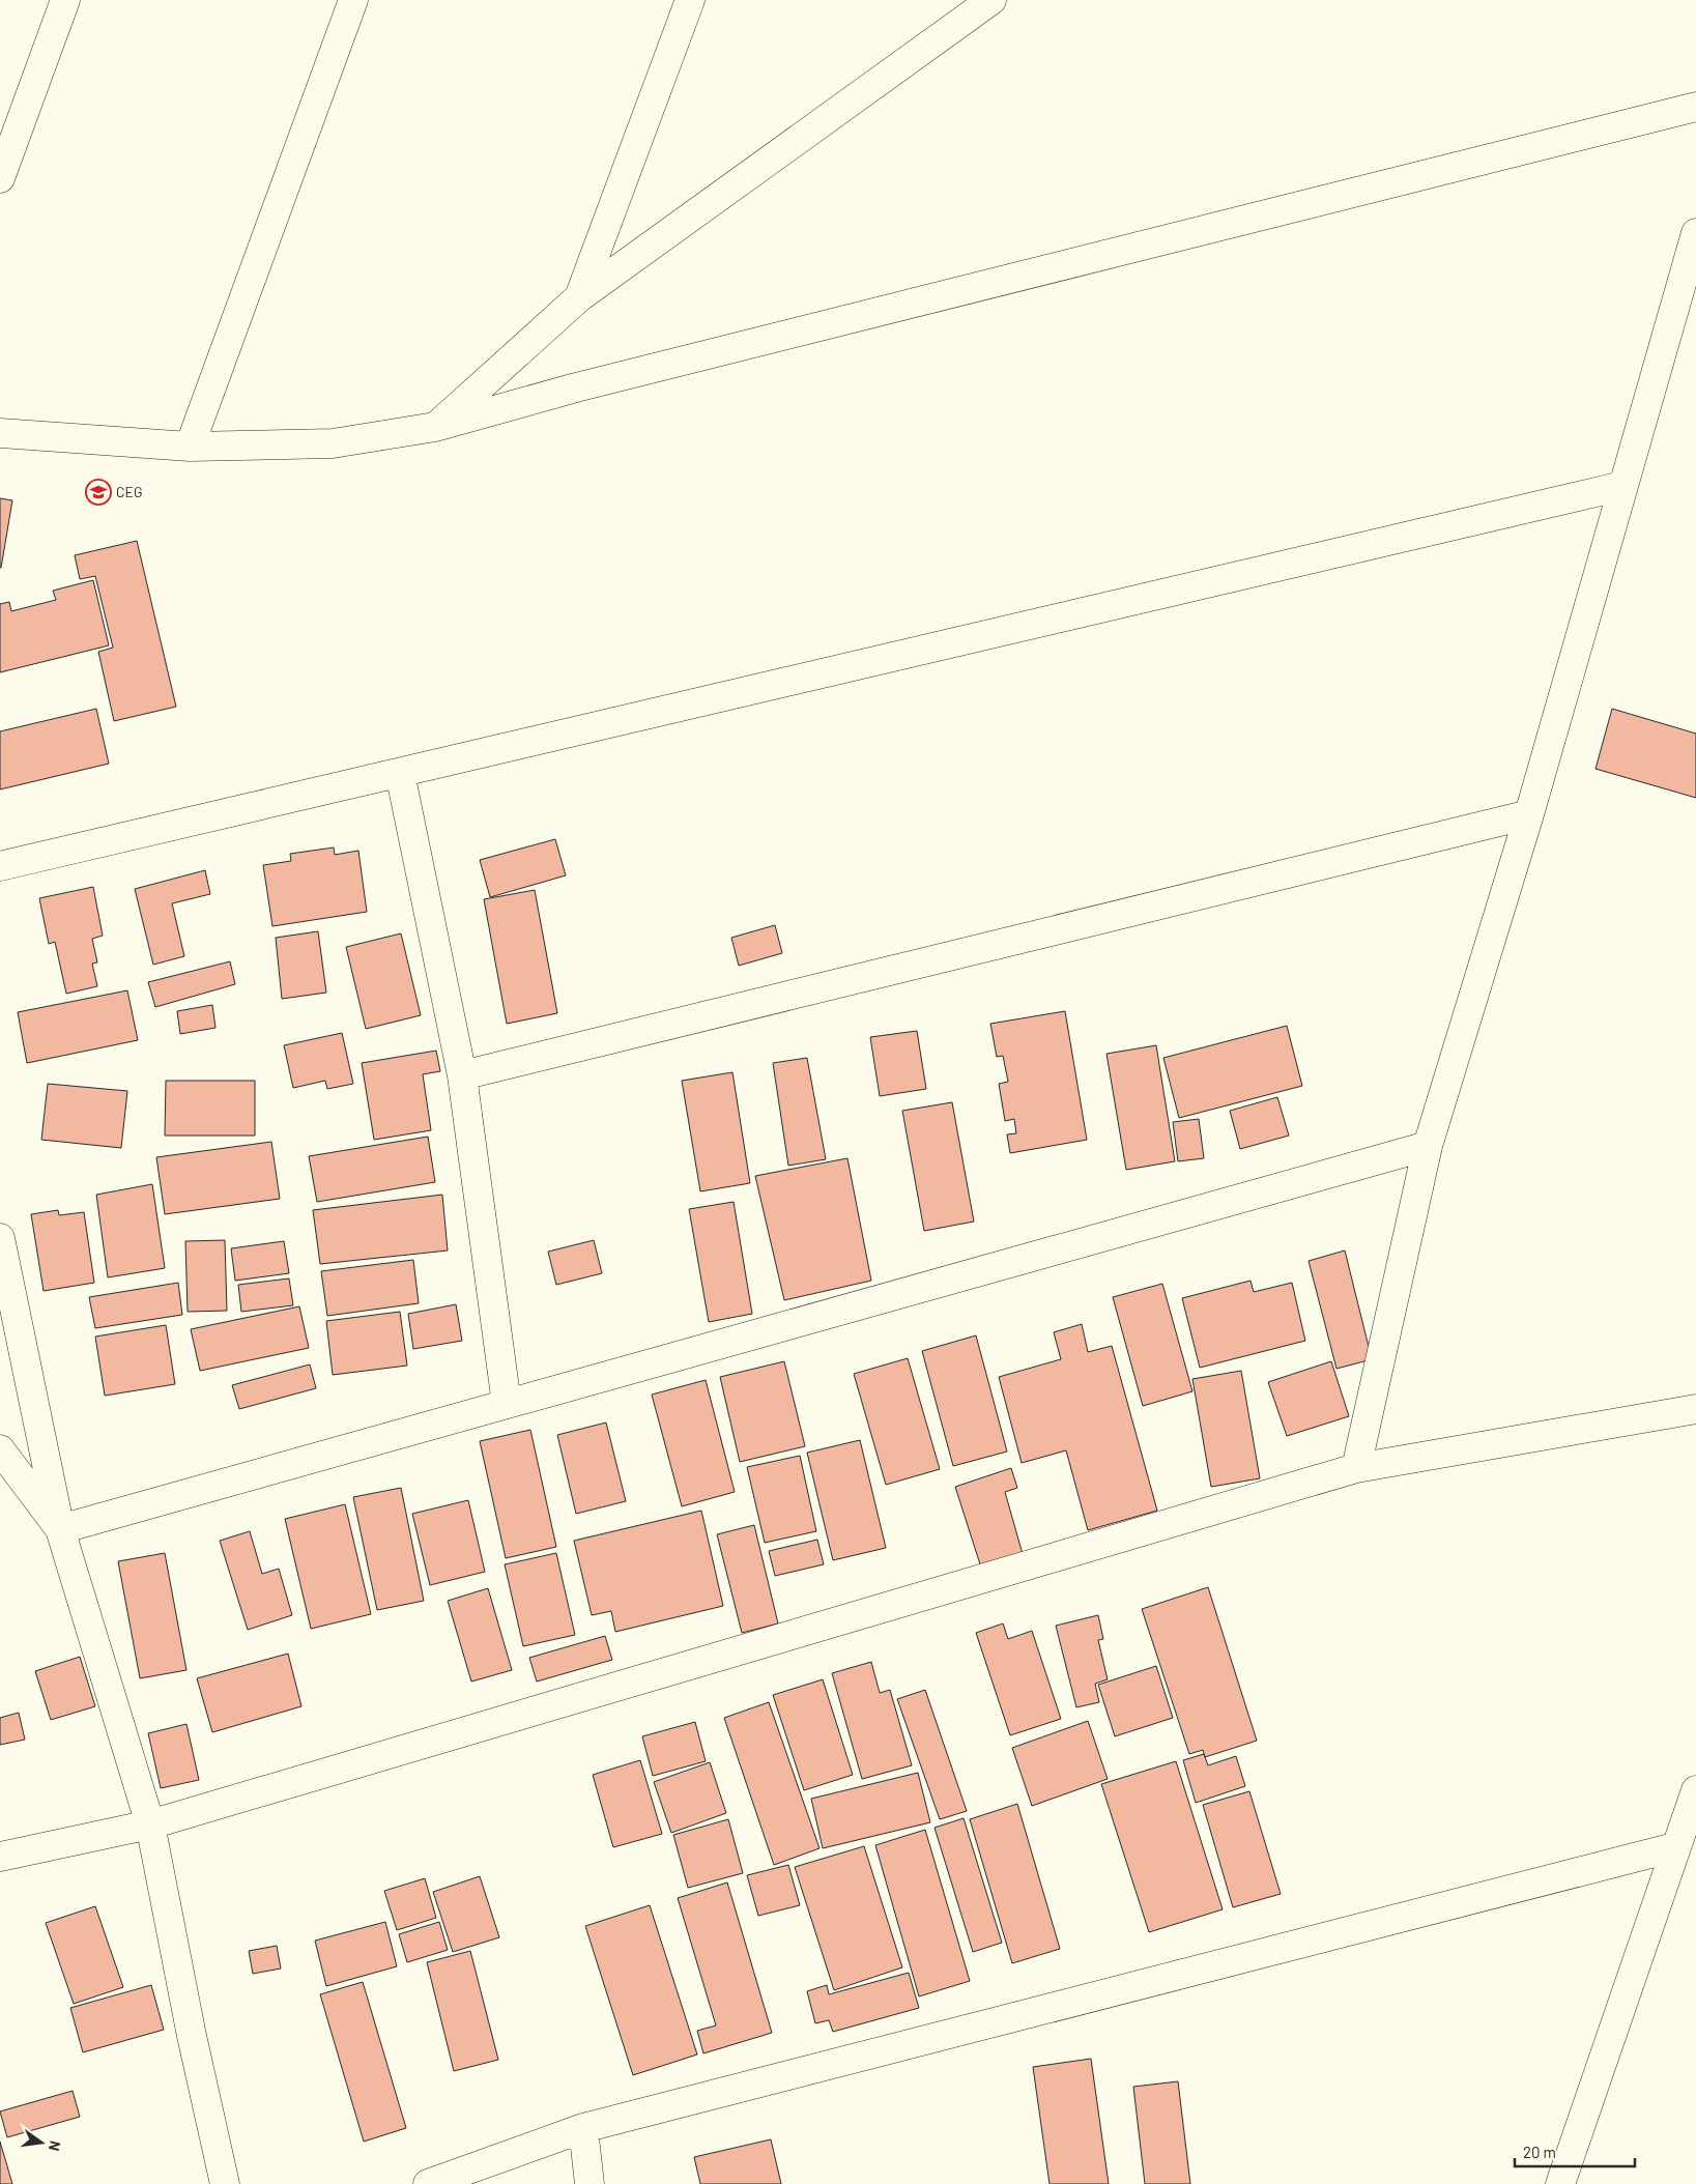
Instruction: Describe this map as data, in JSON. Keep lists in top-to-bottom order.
{
  "places": {
    "school or university": ["CEG"]
  },
  "scale_bar": "20 m",
  "north": "right"
}
